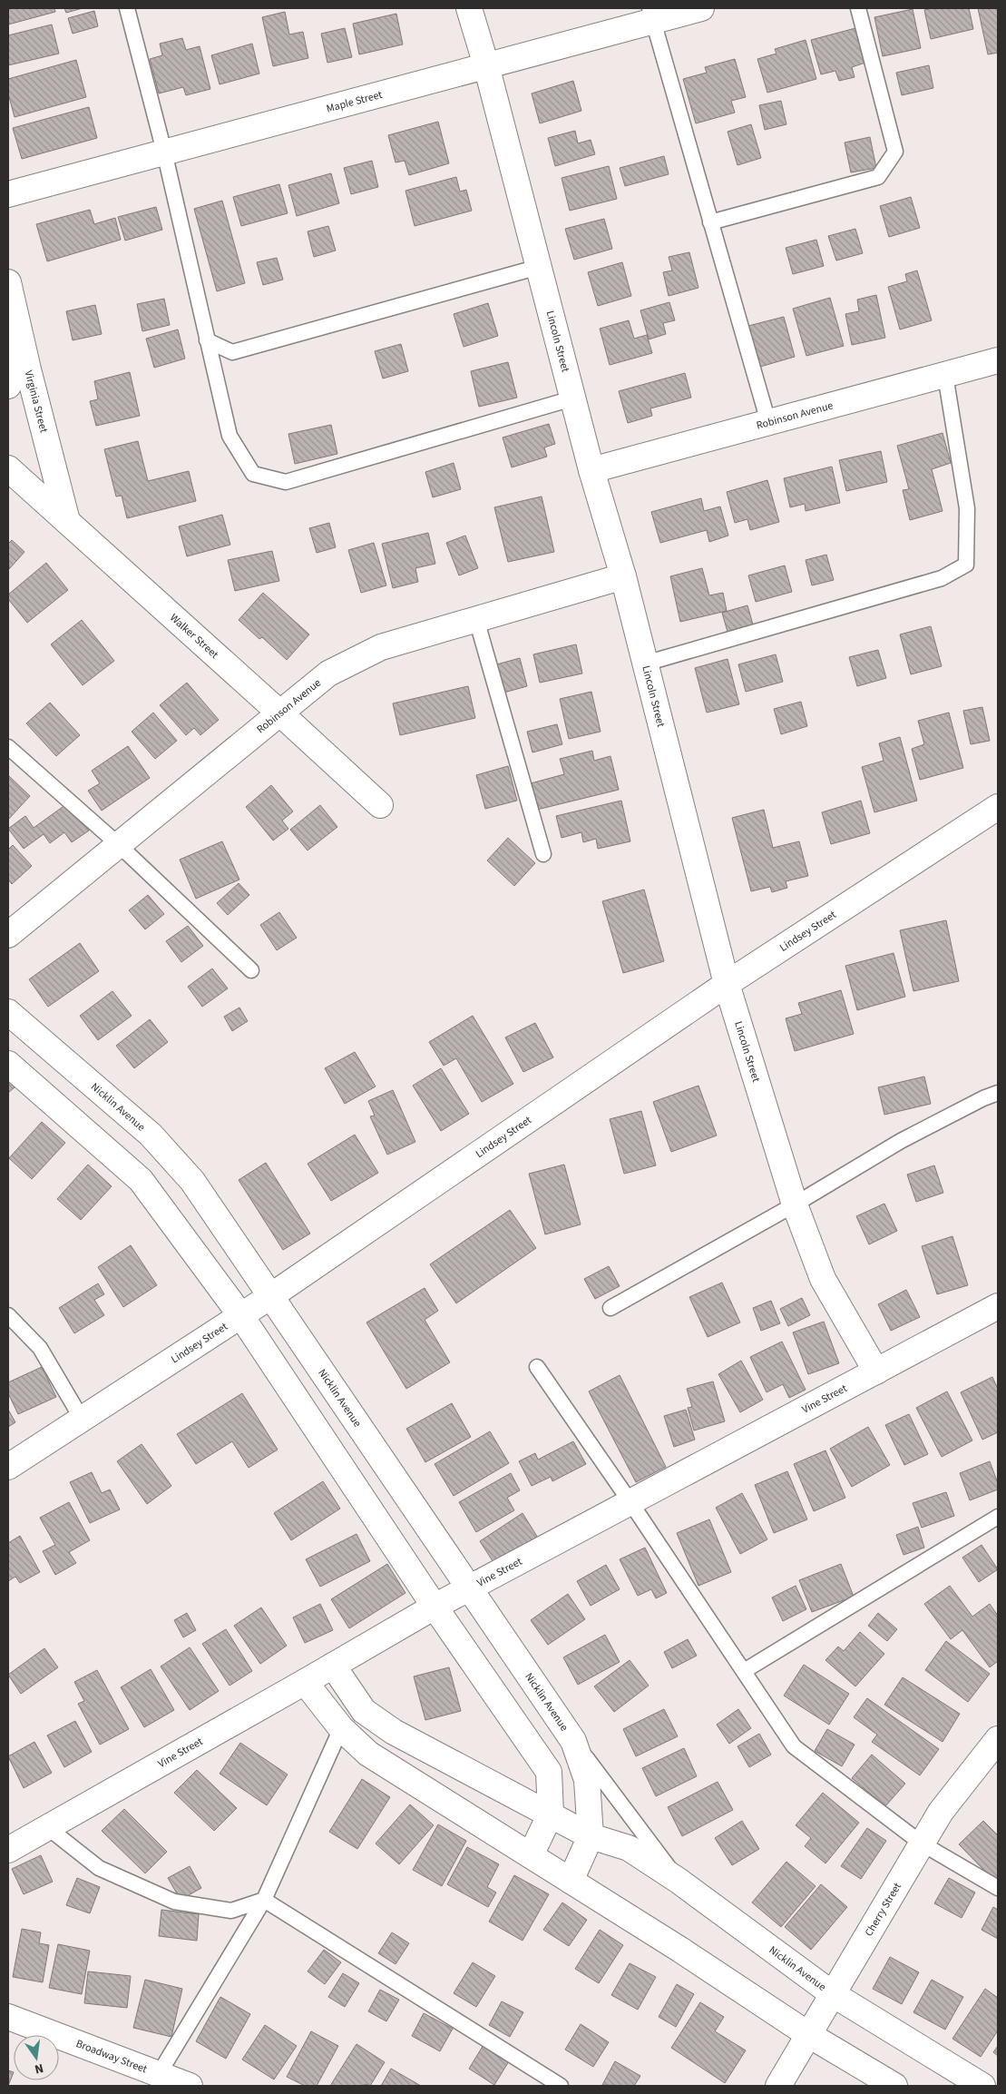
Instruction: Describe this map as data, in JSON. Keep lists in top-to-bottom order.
{
  "streets": {
    "street": [
      "Maple Street",
      "Lincoln Street",
      "Virginia Street",
      "Robinson Avenue",
      "Walker Street",
      "Lindsey Street",
      "Nicklin Avenue",
      "Vine Street",
      "Cherry Street",
      "Broadway Street"
    ]
  },
  "crossings": [
    ["Maple Street", "Lincoln Street"],
    ["Lincoln Street", "Robinson Avenue"],
    ["Lincoln Street", "Lindsey Street"],
    ["Lincoln Street", "Vine Street"],
    ["Virginia Street", "Walker Street"],
    ["Robinson Avenue", "Walker Street"],
    ["Lindsey Street", "Nicklin Avenue"],
    ["Nicklin Avenue", "Vine Street"],
    ["Nicklin Avenue", "Cherry Street"]
  ],
  "north": "bottom"
}
